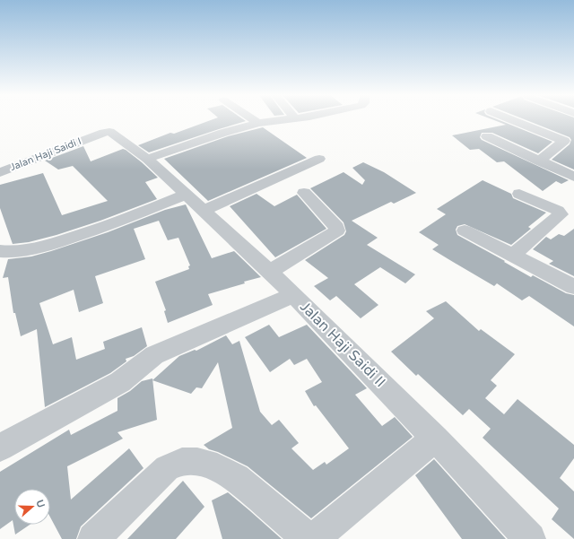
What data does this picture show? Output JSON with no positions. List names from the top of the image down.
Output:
{
  "streets": {
    "street": ["Jalan Haji Saidi I", "Jalan Haji Saidi II"]
  },
  "crossings": [
    ["Jalan Haji Saidi I", "Jalan Haji Saidi II"]
  ],
  "north": "right"
}
